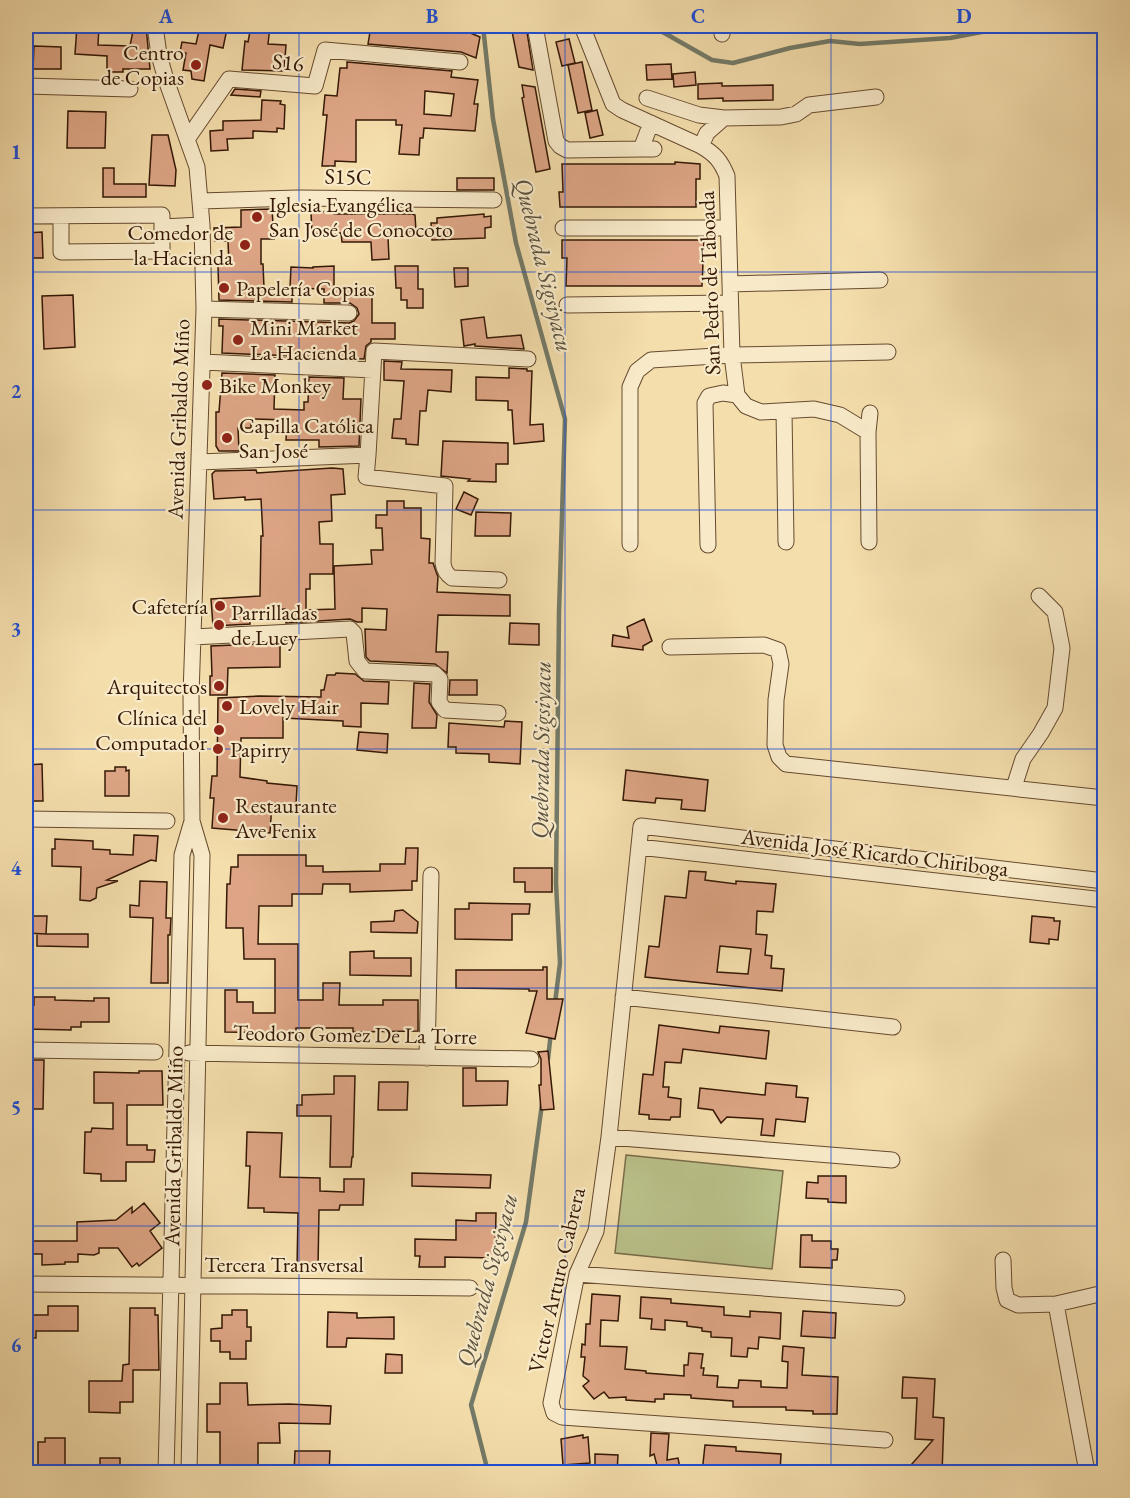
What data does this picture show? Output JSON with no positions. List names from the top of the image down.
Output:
{
  "streets": {
    "street": [
      "S16",
      "S15C",
      "San Pedro de Taboada",
      "Avenida Gribaldo Miño",
      "Avenida José Ricardo Chiriboga",
      "Teodoro Gomez De La Torre",
      "Tercera Transversal",
      "Victor Arturo Cabrera"
    ]
  },
  "crossings": [
    ["S16", "Avenida Gribaldo Miño"],
    ["S15C", "Avenida Gribaldo Miño"],
    ["Avenida Gribaldo Miño", "Teodoro Gomez De La Torre"],
    ["Avenida Gribaldo Miño", "Tercera Transversal"],
    ["Avenida José Ricardo Chiriboga", "Victor Arturo Cabrera"]
  ],
  "water": ["Quebrada Sigsiyacu"],
  "places": [
    "Centro de Copias",
    "Iglesia Evangélica San José de Conocoto",
    "Comedor de la Hacienda",
    "Papelería Copias",
    "Mini Market La Hacienda",
    "Bike Monkey",
    "Capilla Católica San José",
    "Cafetería",
    "Parrilladas de Lucy",
    "Arquitectos",
    "Lovely Hair",
    "Clínica del Computador",
    "Papirry",
    "Restaurante Ave Fenix"
  ],
  "grid": {
    "columns": [
      "A",
      "B",
      "C",
      "D"
    ],
    "rows": [
      "1",
      "2",
      "3",
      "4",
      "5",
      "6"
    ]
  }
}
